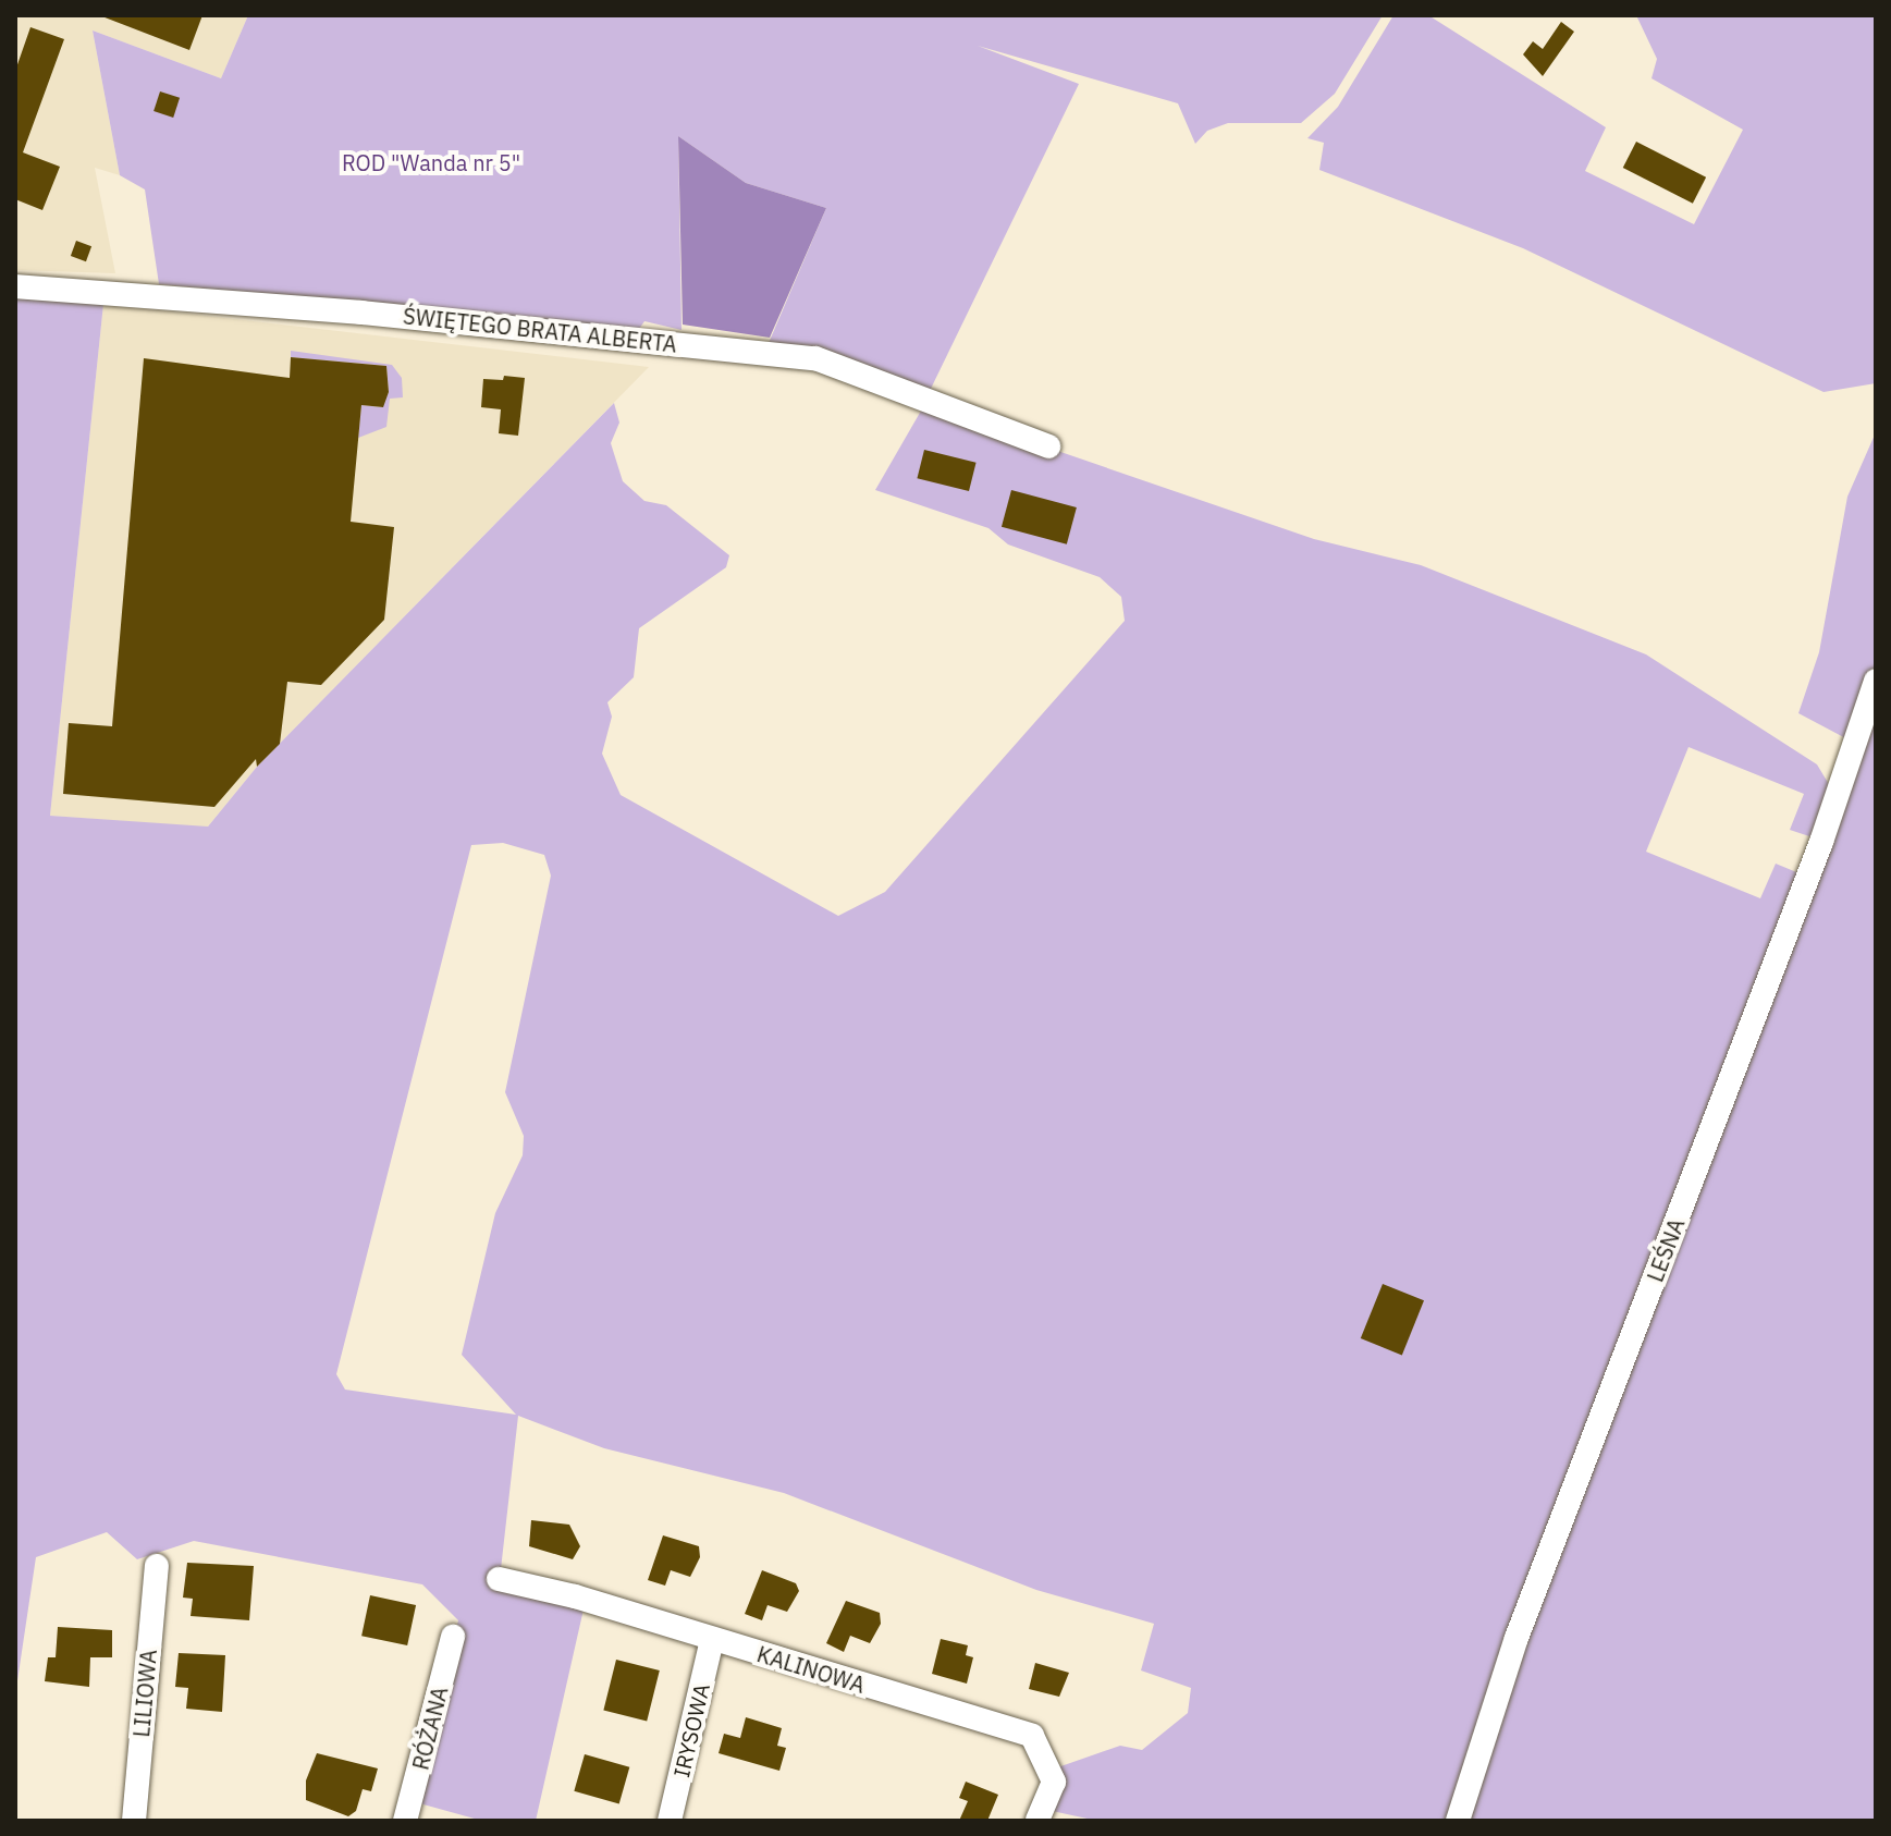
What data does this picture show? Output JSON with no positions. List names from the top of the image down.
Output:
{
  "streets": {
    "street": [
      "ŚWIĘTEGO BRATA ALBERTA",
      "LEŚNA",
      "KALINOWA",
      "LILIOWA",
      "RÓŻANA",
      "IRYSOWA"
    ]
  },
  "crossings": [
    ["KALINOWA", "IRYSOWA"]
  ],
  "parks": ["ROD \"Wanda nr 5\""]
}
